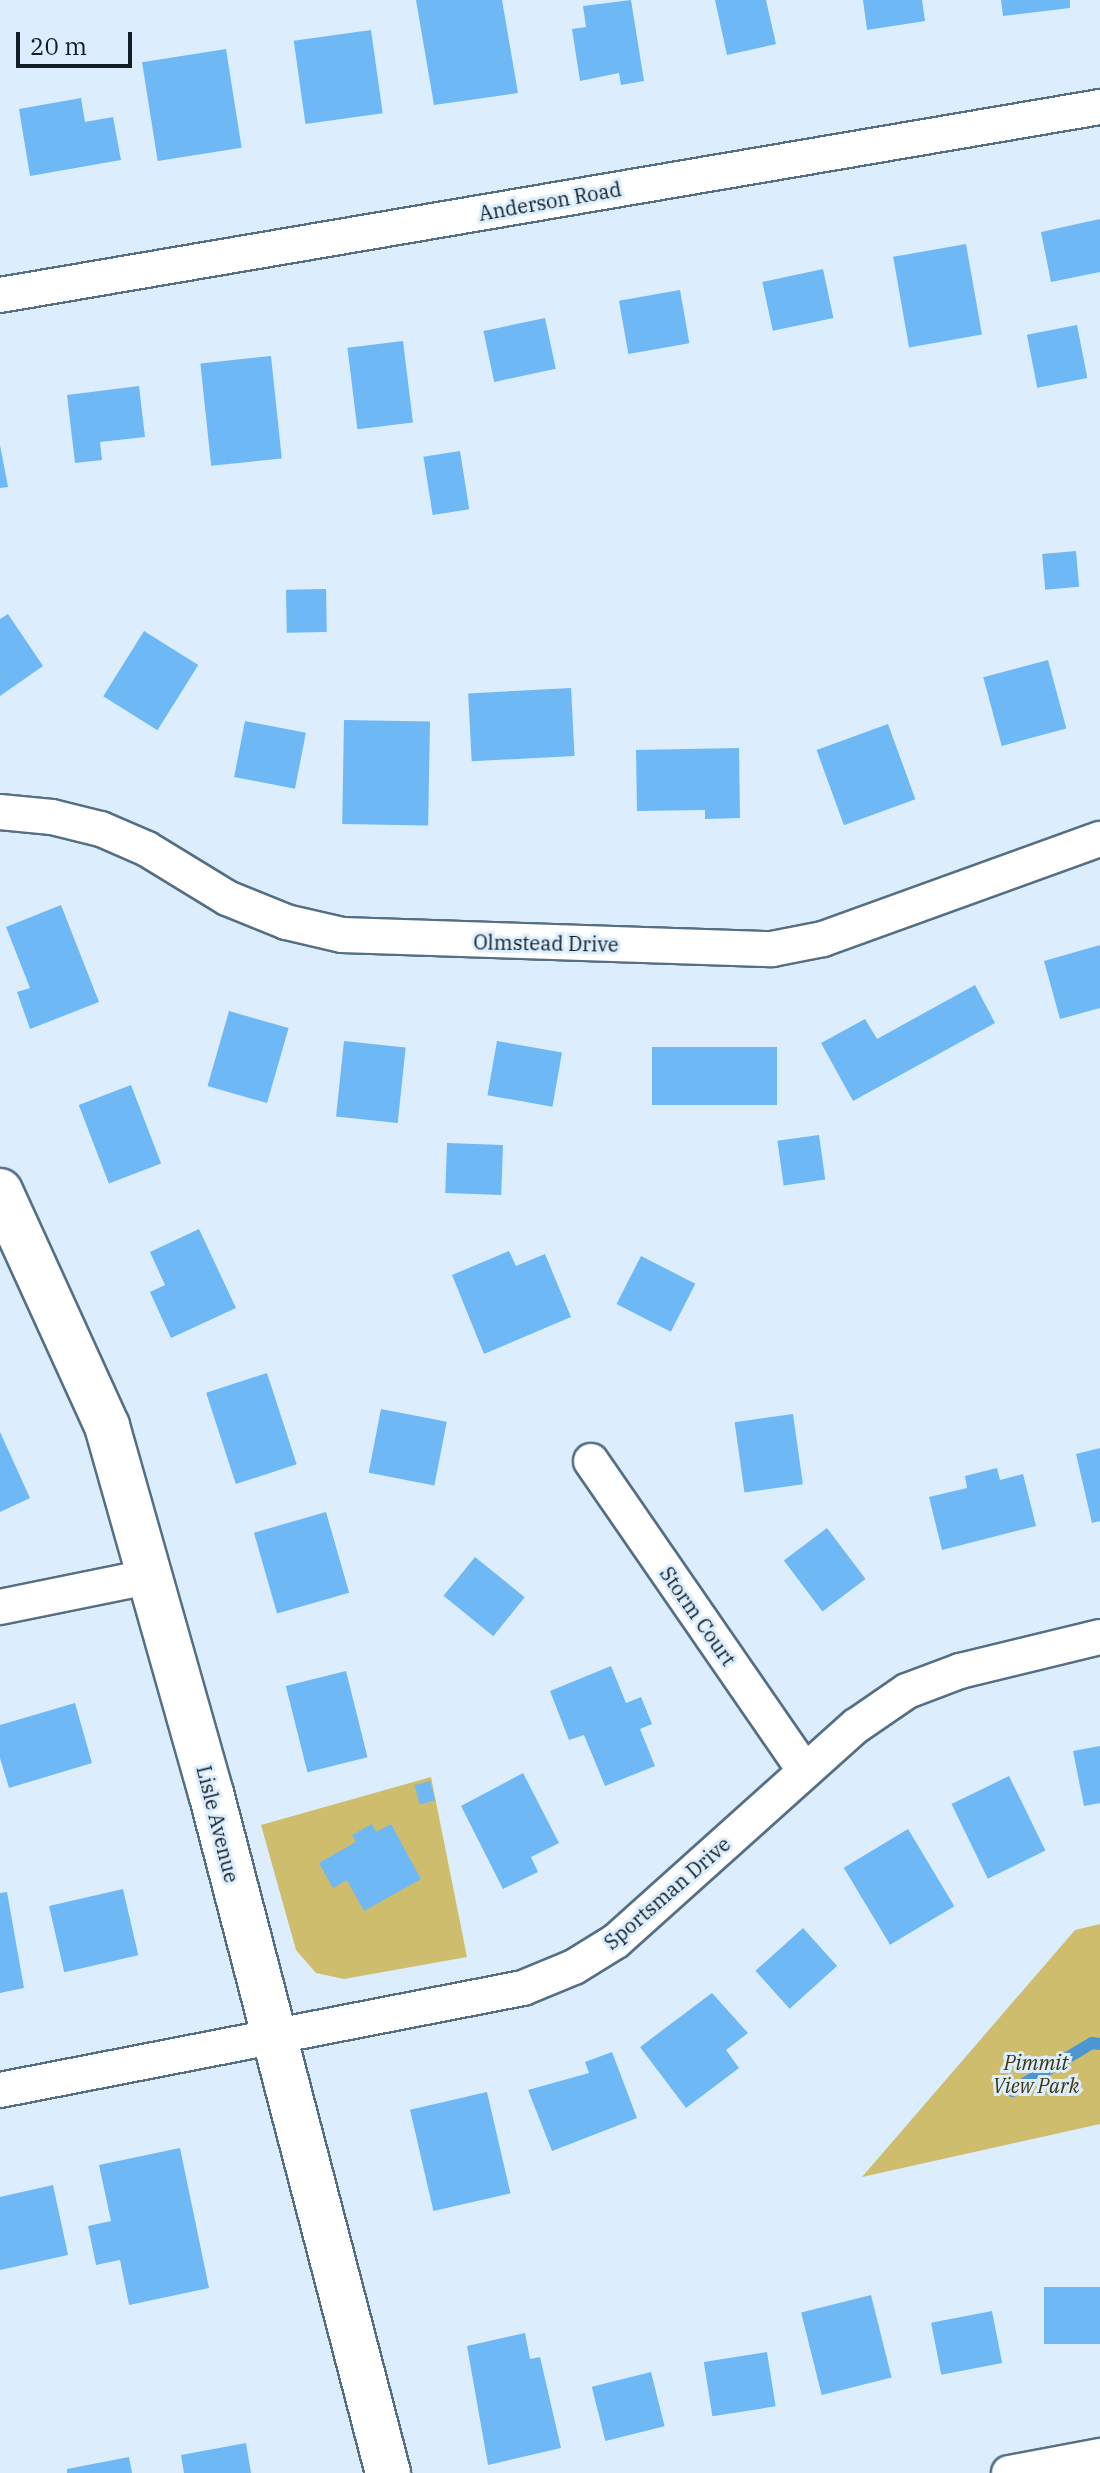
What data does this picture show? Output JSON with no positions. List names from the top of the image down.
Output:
{
  "streets": {
    "street": [
      "Anderson Road",
      "Olmstead Drive",
      "Storm Court",
      "Lisle Avenue",
      "Sportsman Drive"
    ]
  },
  "crossings": [
    ["Storm Court", "Sportsman Drive"],
    ["Lisle Avenue", "Sportsman Drive"]
  ],
  "parks": ["Pimmit View Park"],
  "scale_bar": "20 m"
}
